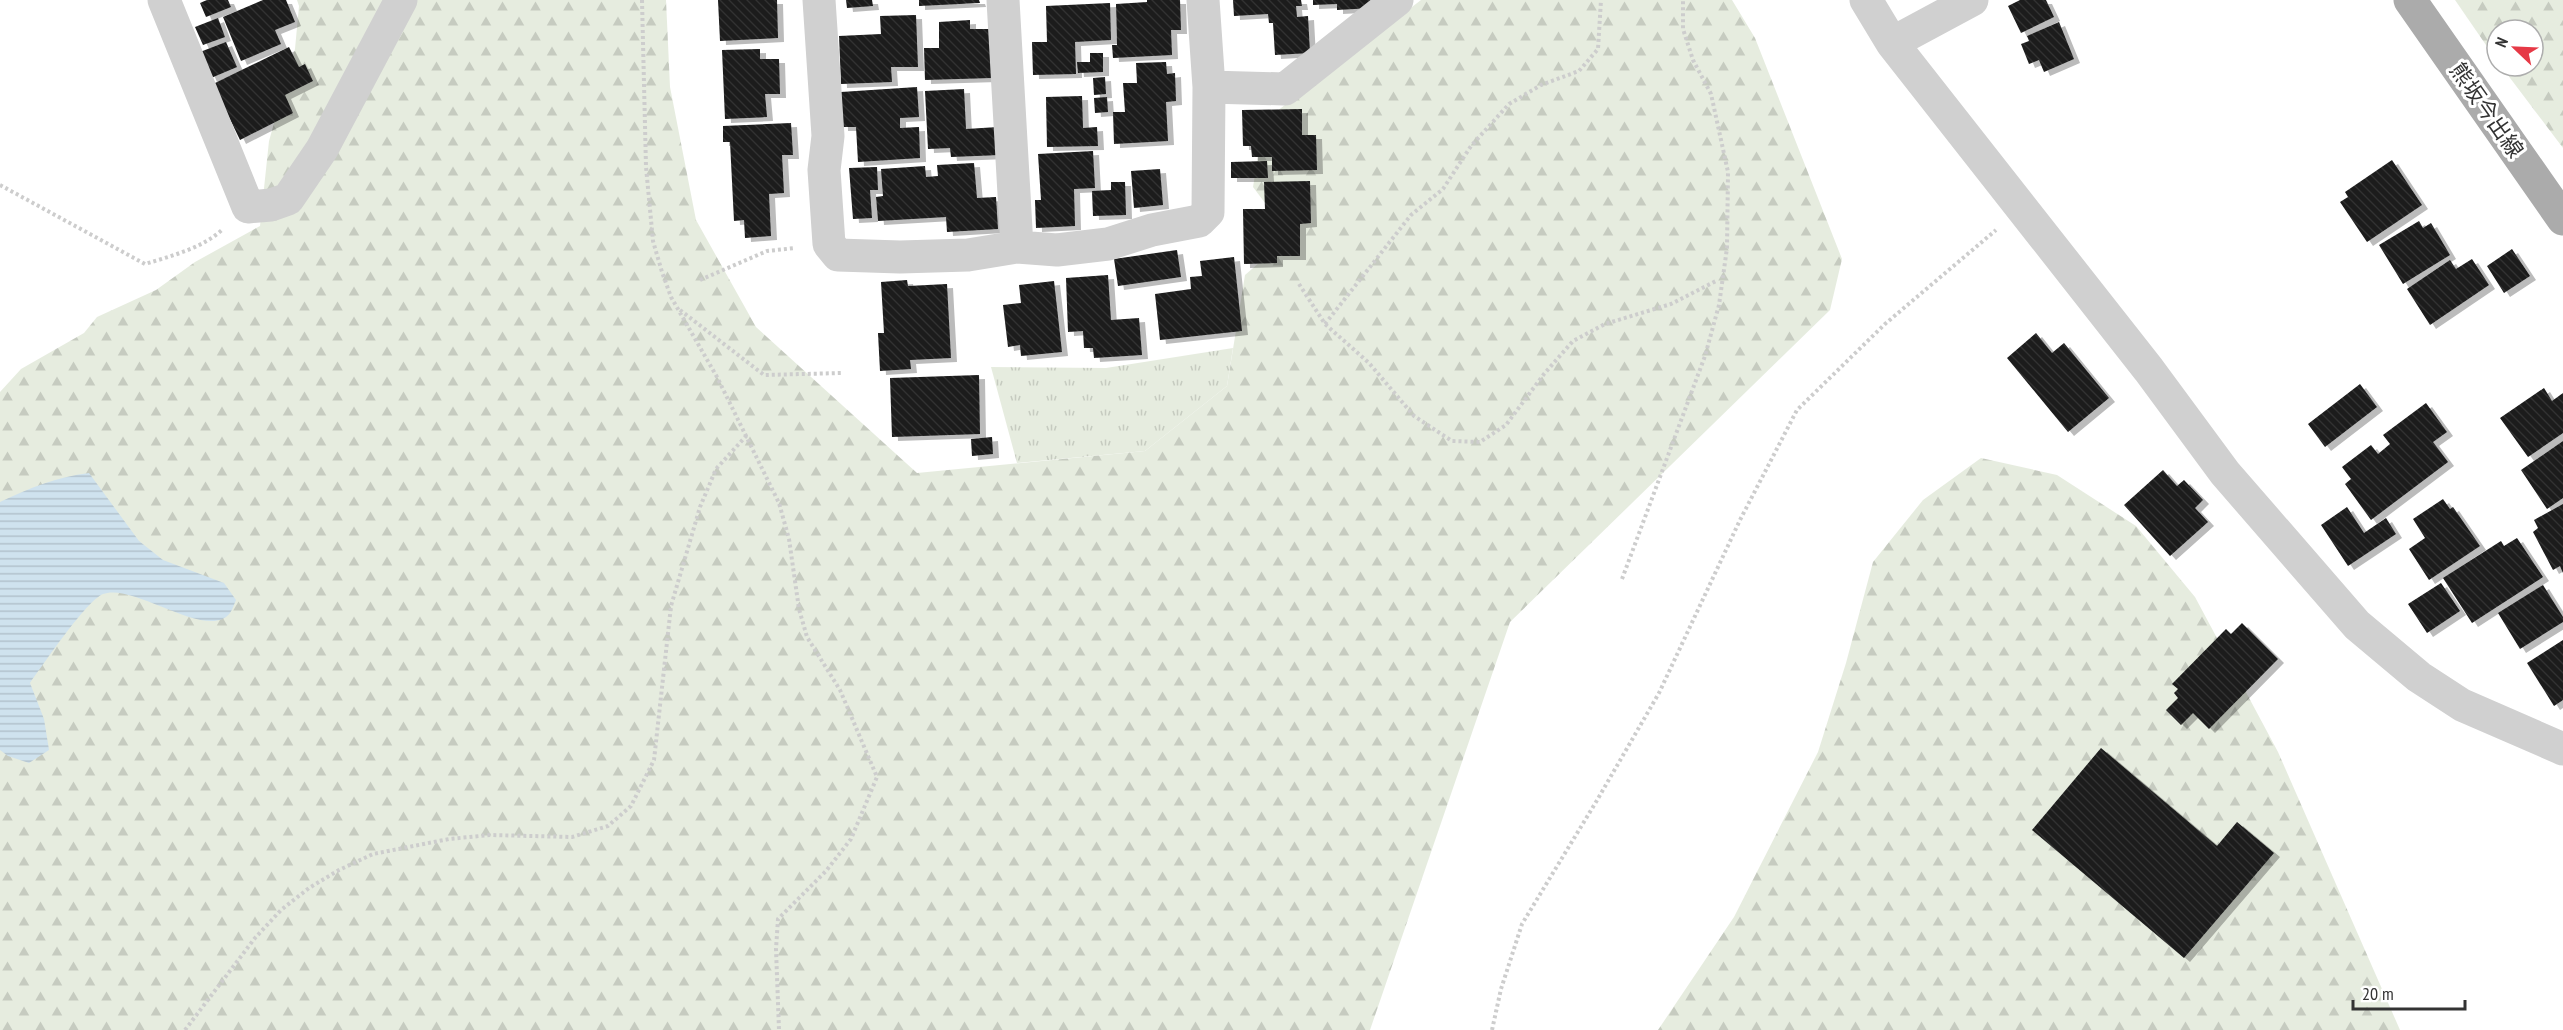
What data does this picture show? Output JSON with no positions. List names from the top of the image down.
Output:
{
  "streets": {
    "main road": ["熊坂今出線"]
  },
  "scale_bar": "20 m",
  "north": "top left"
}
